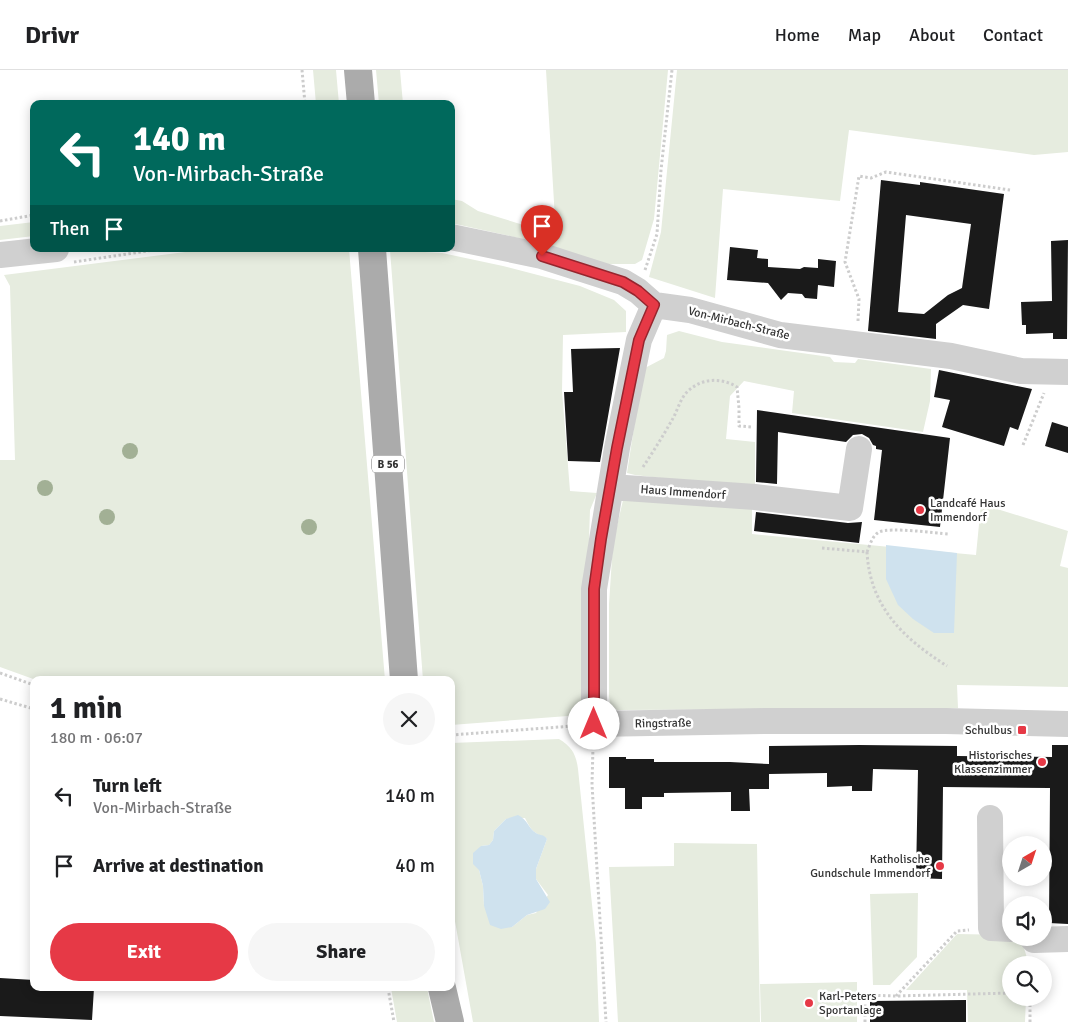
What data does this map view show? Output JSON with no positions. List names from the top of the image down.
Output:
{
  "streets": {
    "main road": ["B 56"],
    "street": ["Von-Mirbach-Straße", "Haus Immendorf", "Ringstraße"]
  },
  "places": {
    "other": [
      "Landcafé Haus Immendorf",
      "Historisches Klassenzimmer",
      "Katholische Gundschule Immendorf",
      "Karl-Peters Sportanlage"
    ],
    "transit": ["Schulbus"]
  },
  "north": "top right",
  "page": {
    "header": "Drivr",
    "nav": [
      "Home",
      "Map",
      "About",
      "Contact"
    ],
    "turn": ["140 m", "Von-Mirbach-Straße"],
    "then": "Then",
    "heading": ["1 min", "180 m · 06:07"],
    "list": [
      {
        "name": "Turn left",
        "note": "Von-Mirbach-Straße",
        "value": "140 m"
      },
      {
        "name": "Arrive at destination",
        "value": "40 m"
      }
    ],
    "buttons": ["Exit", "Share"]
  }
}
